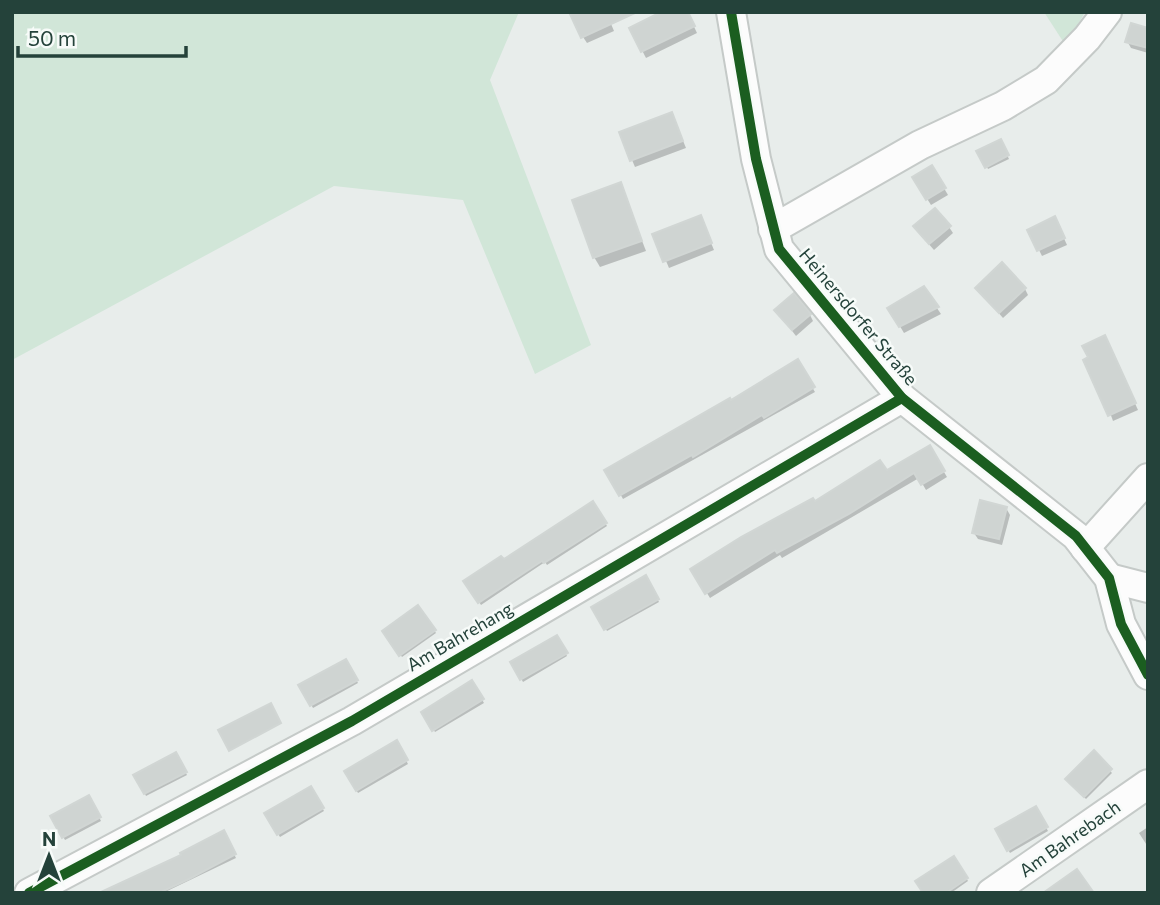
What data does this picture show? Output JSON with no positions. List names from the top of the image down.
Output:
{
  "streets": {
    "street": ["Heinersdorfer Straße", "Am Bahrehang", "Am Bahrebach"]
  },
  "crossings": [
    ["Heinersdorfer Straße", "Am Bahrehang"]
  ],
  "scale_bar": "50 m",
  "north": "top"
}
